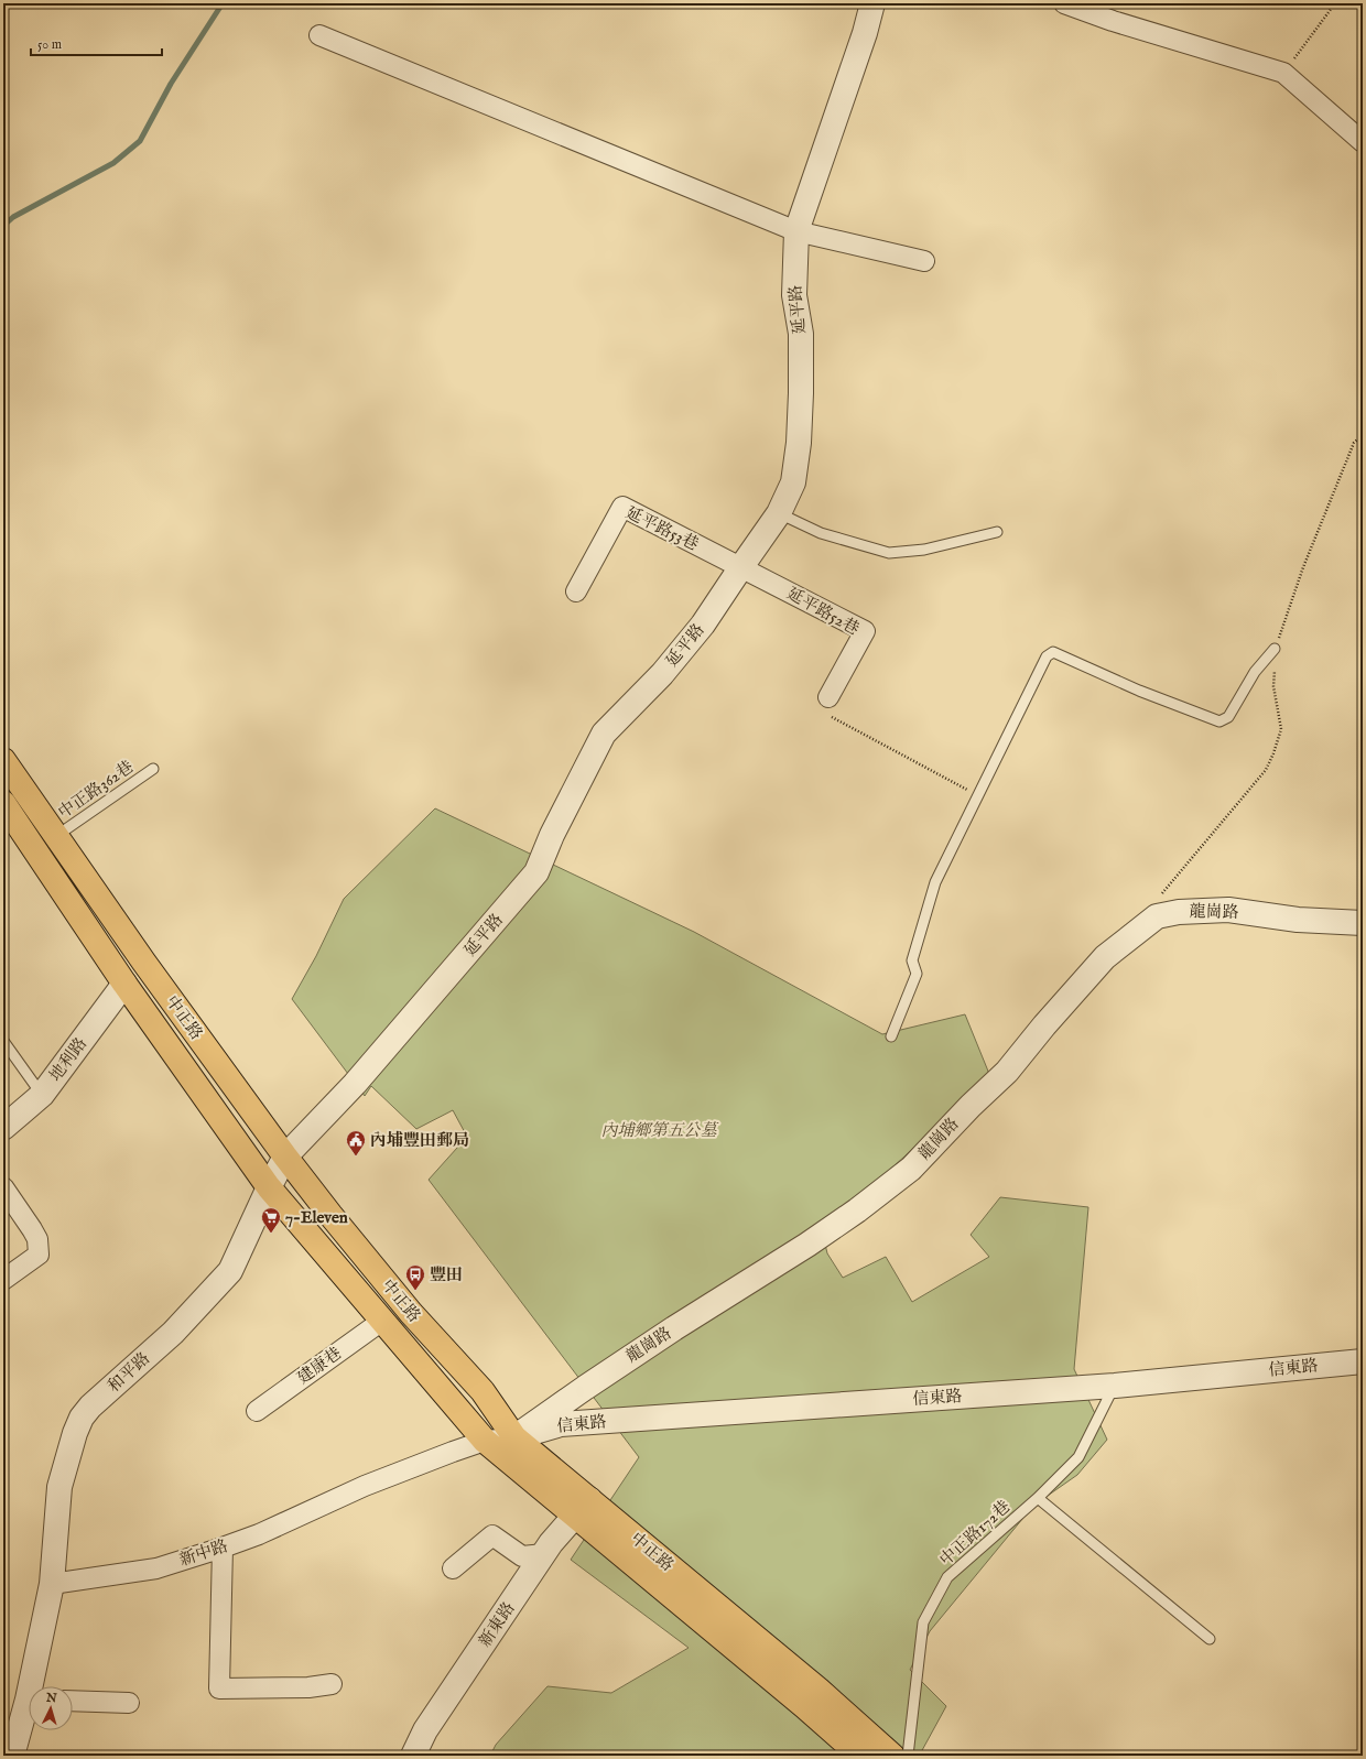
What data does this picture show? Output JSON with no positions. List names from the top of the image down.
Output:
{
  "streets": {
    "main road": ["中正路"],
    "street": [
      "延平路",
      "延平路53巷",
      "延平路52巷",
      "龍崗路",
      "地利路",
      "建康巷",
      "信東路",
      "和平路",
      "新中路",
      "新東路"
    ],
    "lane": ["中正路362巷", "中正路172巷"]
  },
  "crossings": [
    ["延平路", "延平路53巷"],
    ["延平路", "延平路52巷"],
    ["延平路", "中正路"],
    ["延平路", "和平路"],
    ["延平路53巷", "延平路52巷"],
    ["中正路362巷", "中正路"],
    ["龍崗路", "中正路"],
    ["龍崗路", "信東路"],
    ["龍崗路", "新中路"],
    ["中正路", "地利路"],
    ["中正路", "建康巷"],
    ["中正路", "信東路"],
    ["中正路", "和平路"],
    ["中正路", "新中路"],
    ["中正路", "新東路"],
    ["信東路", "中正路172巷"],
    ["信東路", "新中路"],
    ["和平路", "新中路"]
  ],
  "parks": ["內埔鄉第五公墓"],
  "places": {
    "public building": ["內埔豐田郵局"],
    "supermarket": ["7-Eleven"],
    "bus stop": ["豐田"]
  },
  "scale_bar": "50 m",
  "north": "top"
}
